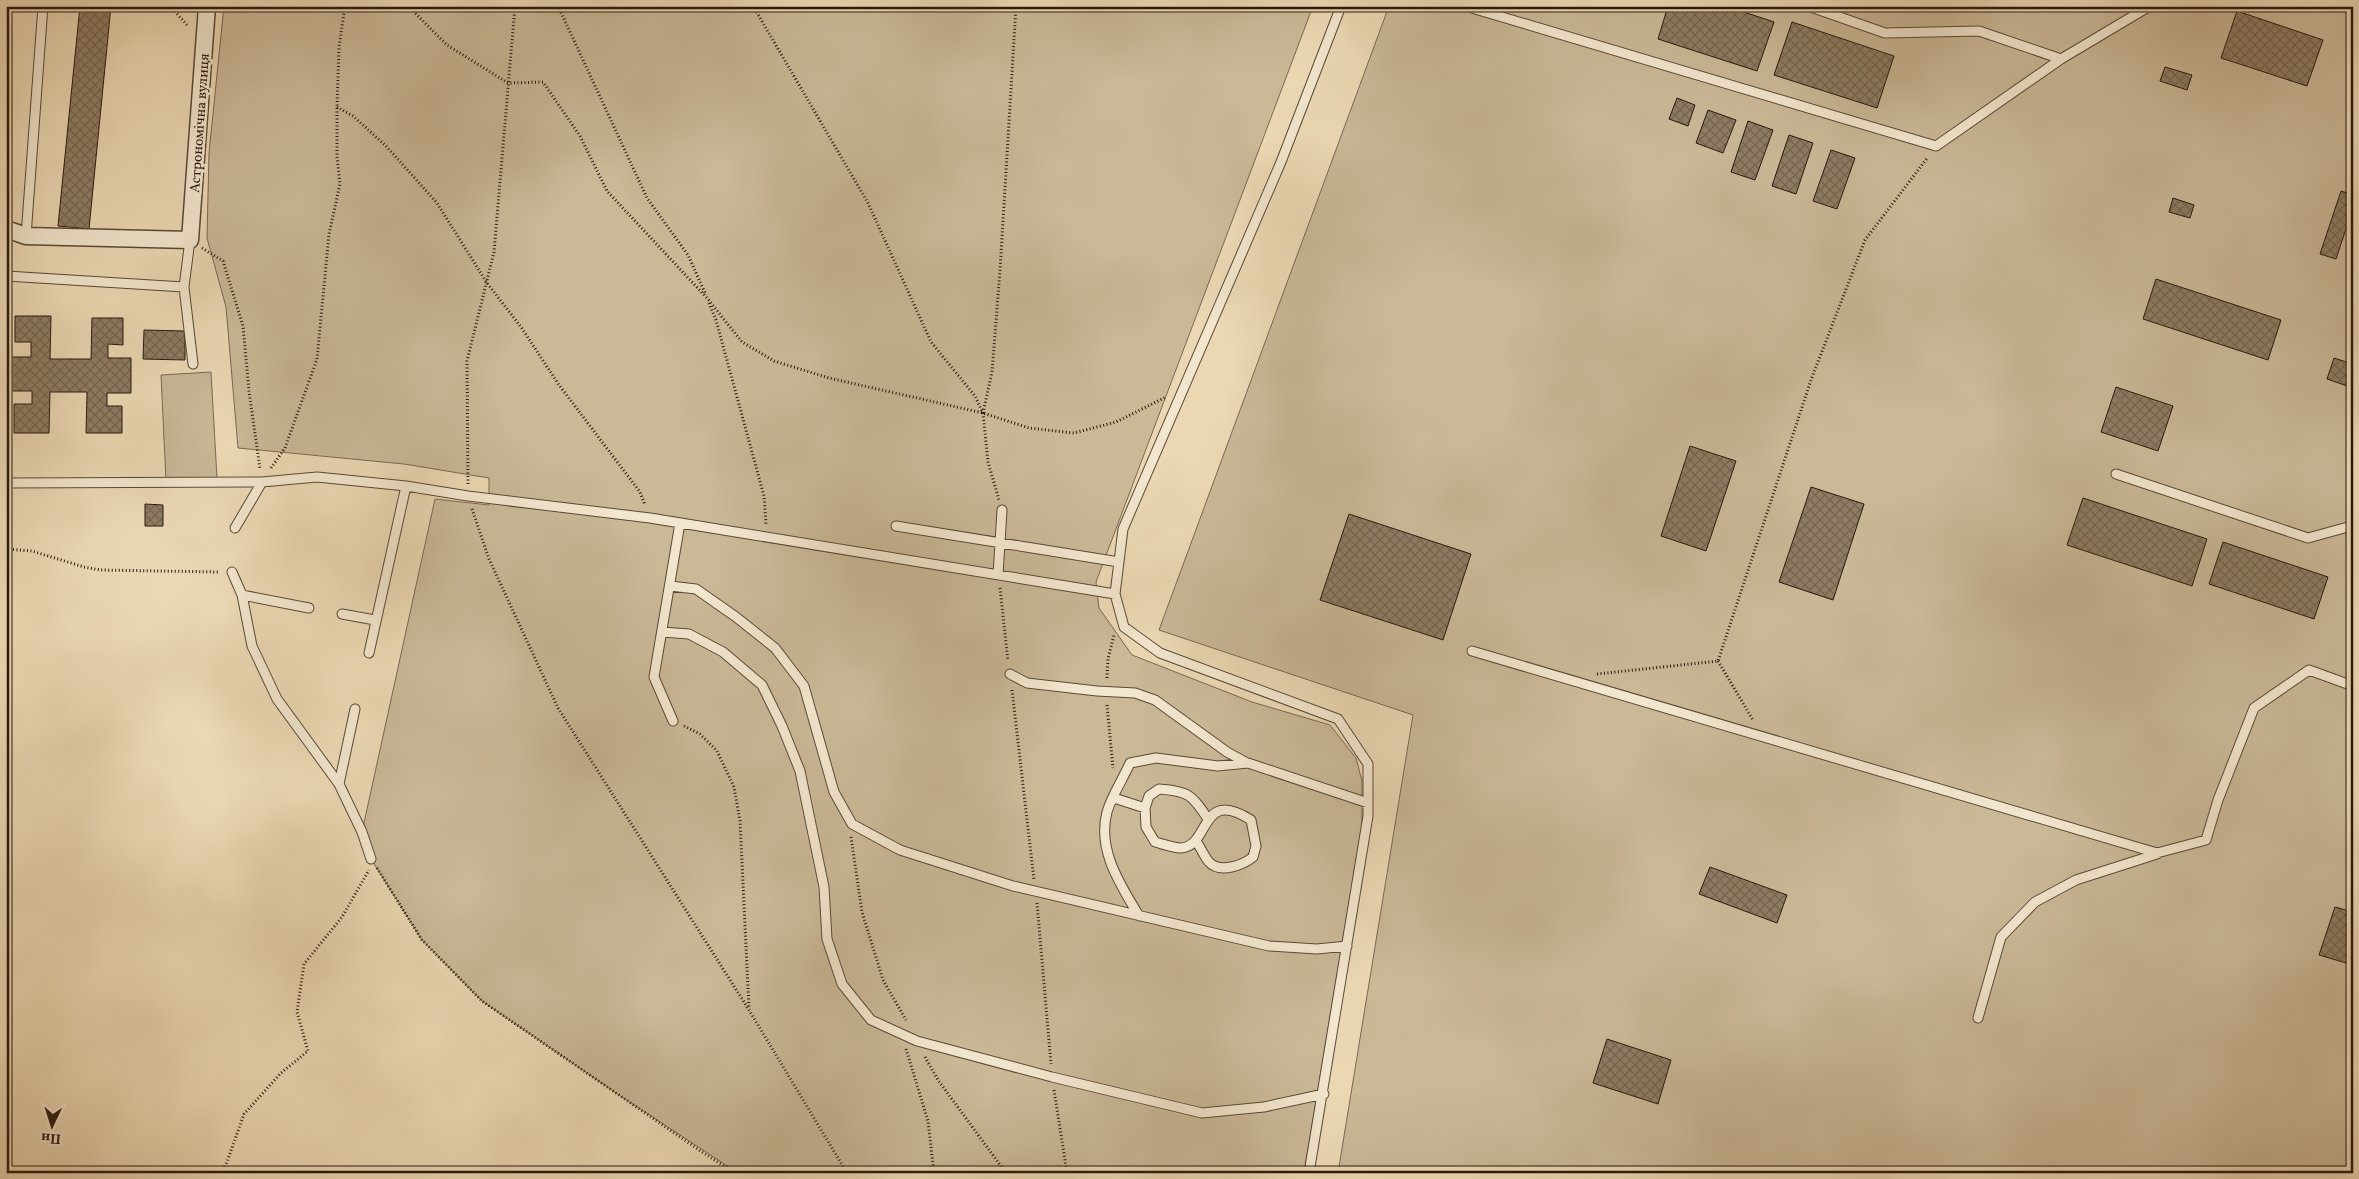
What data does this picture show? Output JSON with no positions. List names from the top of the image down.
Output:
{
  "streets": {
    "street": ["Астрономічна вулиця"]
  },
  "north": "bottom"
}
